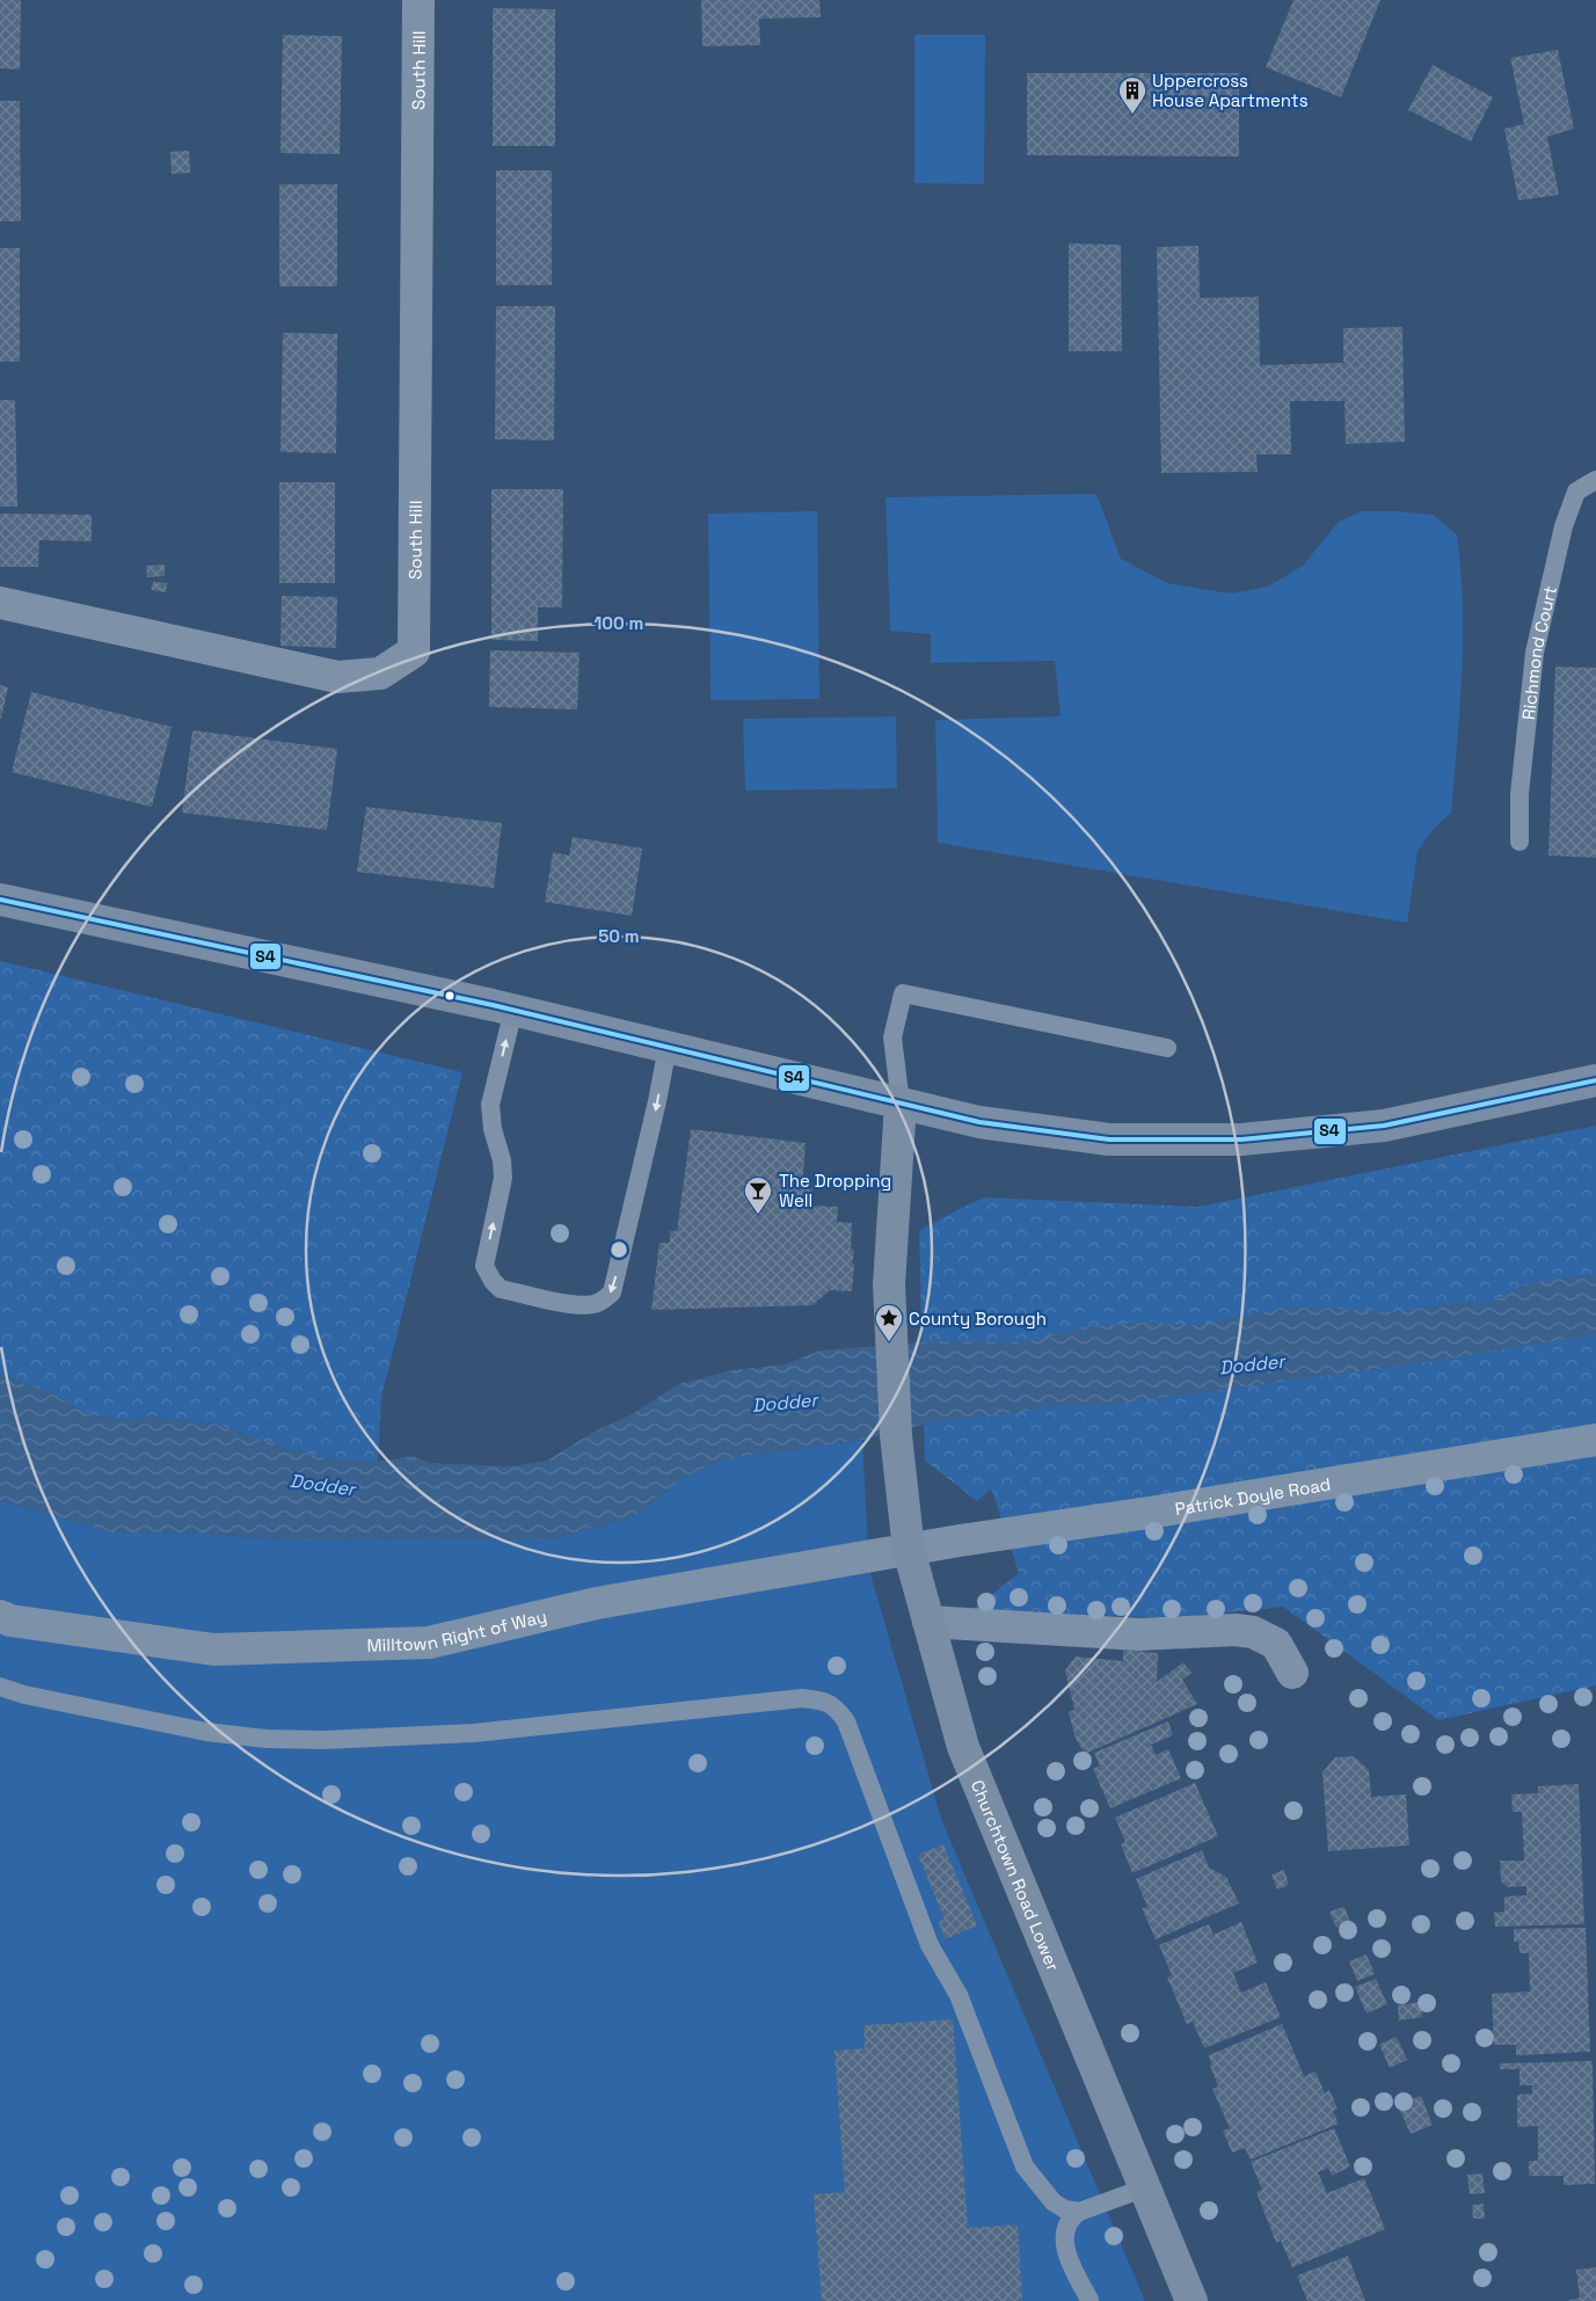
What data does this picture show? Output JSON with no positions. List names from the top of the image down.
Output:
{
  "streets": {
    "main road": ["Churchtown Road Lower"],
    "street": ["South Hill", "Patrick Doyle Road", "Milltown Right of Way"],
    "lane": ["Richmond Court"]
  },
  "crossings": [
    ["Patrick Doyle Road", "Milltown Right of Way"],
    ["Patrick Doyle Road", "Churchtown Road Lower"],
    ["Milltown Right of Way", "Churchtown Road Lower"]
  ],
  "water": ["Dodder"],
  "places": {
    "building": ["Uppercross House Apartments"],
    "bar": ["The Dropping Well"],
    "place": ["County Borough"]
  },
  "lines": ["transit line S4"],
  "rings": ["100 m", "50 m"]
}
